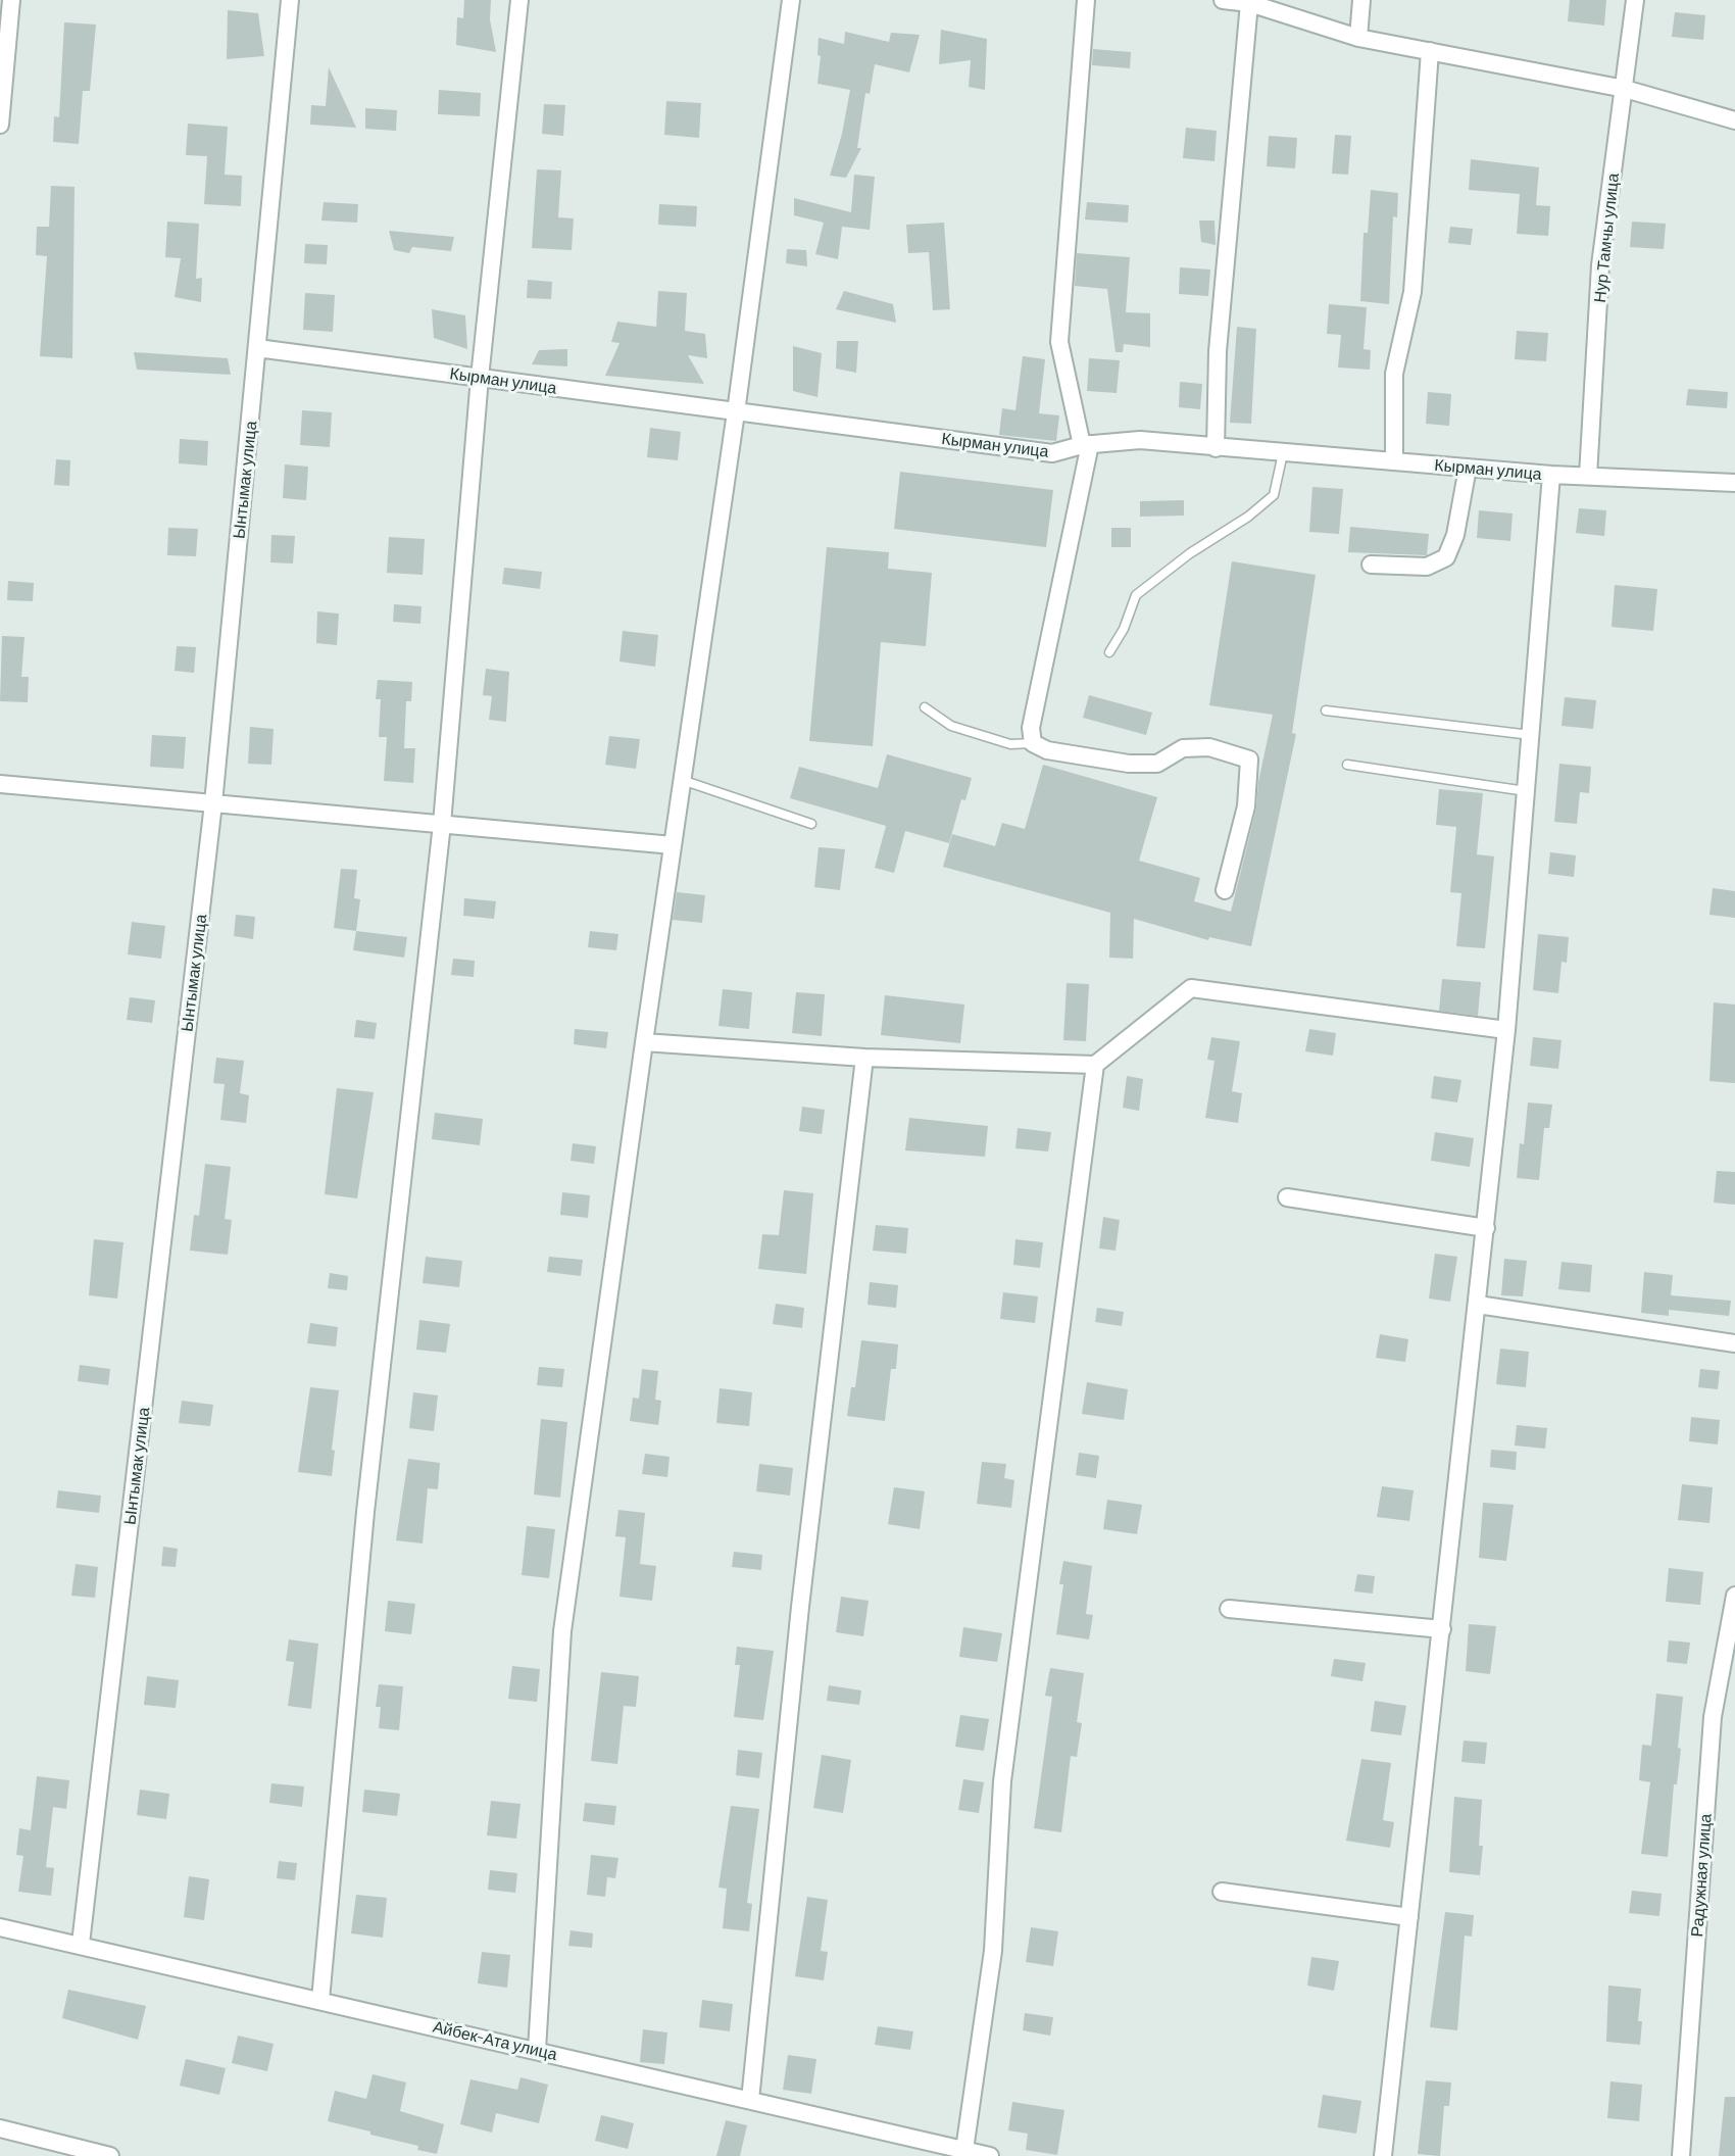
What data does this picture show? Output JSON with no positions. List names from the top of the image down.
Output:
{
  "streets": {
    "street": [
      "Нур Тамчы улица",
      "Кырман улица",
      "Ынтымак улица",
      "Радужная улица",
      "Айбек-Ата улица"
    ]
  },
  "crossings": [
    ["Нур Тамчы улица", "Кырман улица"],
    ["Кырман улица", "Ынтымак улица"],
    ["Ынтымак улица", "Айбек-Ата улица"]
  ]
}
